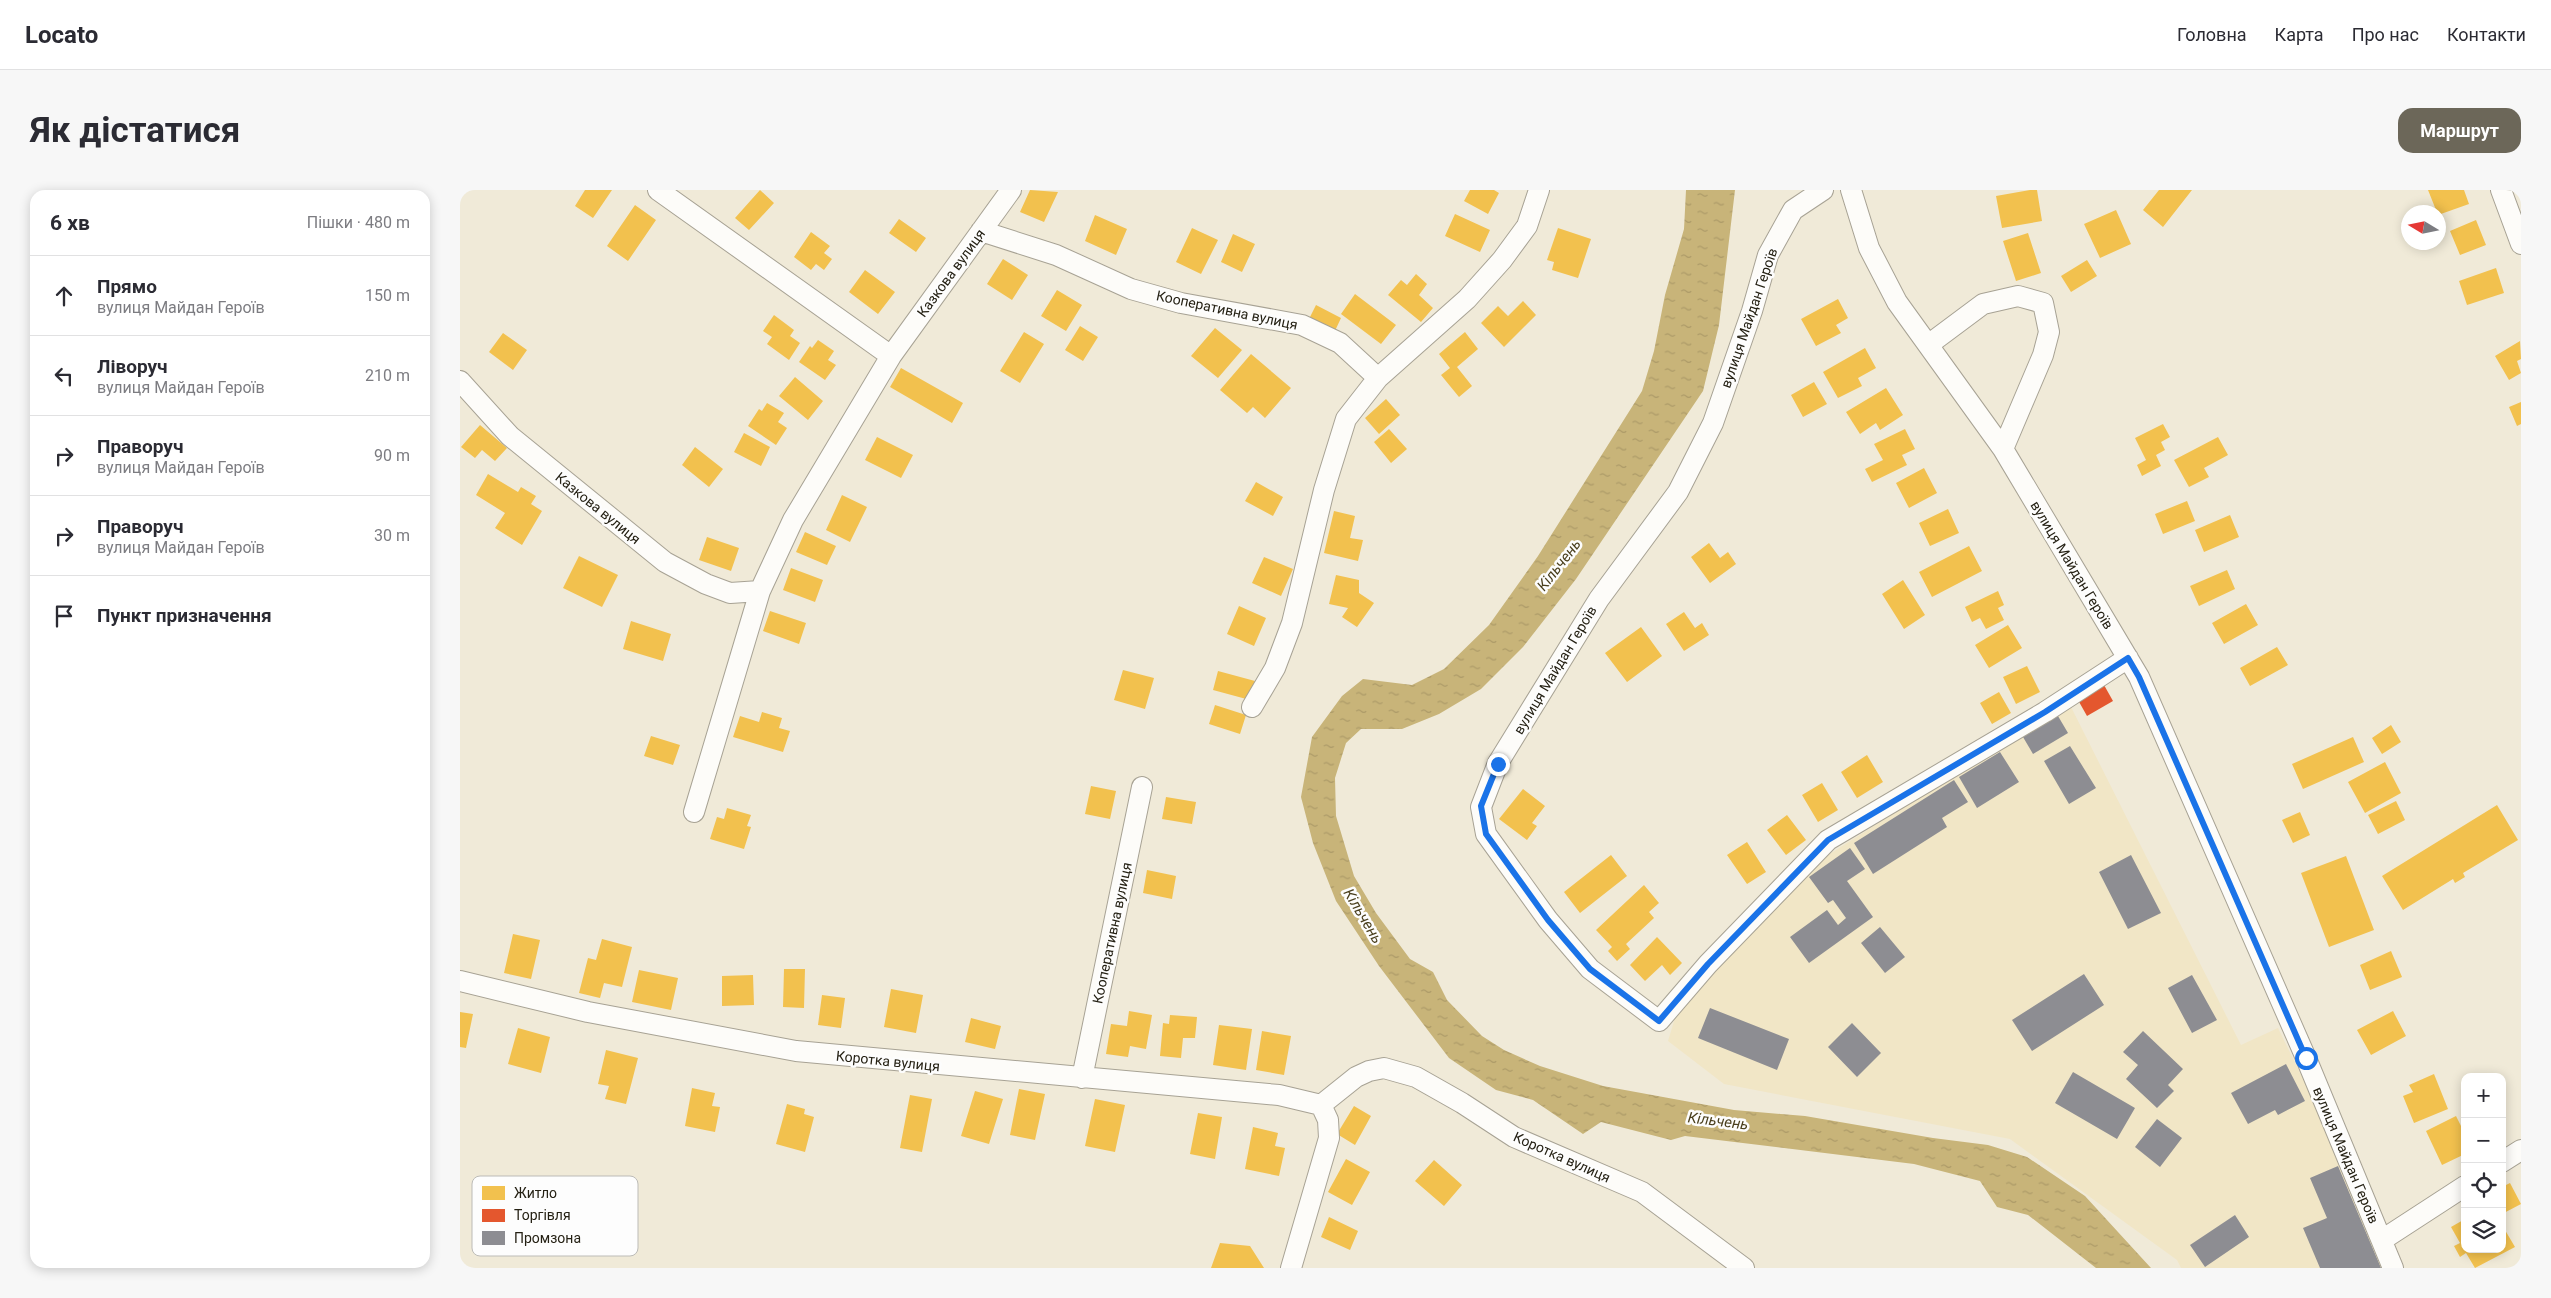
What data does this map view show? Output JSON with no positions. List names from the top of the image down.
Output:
{
  "streets": {
    "street": [
      "Казкова вулиця",
      "Кооперативна вулиця",
      "вулиця Майдан Героїв",
      "Коротка вулиця"
    ]
  },
  "crossings": [
    ["Казкова вулиця", "Кооперативна вулиця"],
    ["Кооперативна вулиця", "Коротка вулиця"]
  ],
  "water": ["Кільчень"],
  "legend": ["Житло", "Торгівля", "Промзона"],
  "north": "left",
  "page": {
    "header": "Locato",
    "nav": [
      "Головна",
      "Карта",
      "Про нас",
      "Контакти"
    ],
    "buttons": "Маршрут",
    "title": "Як дістатися",
    "heading": ["6 хв", "Пішки · 480 m"],
    "list": [
      ["Прямо", "вулиця Майдан Героїв", "150 m"],
      ["Ліворуч", "вулиця Майдан Героїв", "210 m"],
      ["Праворуч", "вулиця Майдан Героїв", "90 m"],
      ["Праворуч", "вулиця Майдан Героїв", "30 m"],
      "Пункт призначення"
    ],
    "map_buttons": ["+", "−"]
  }
}
